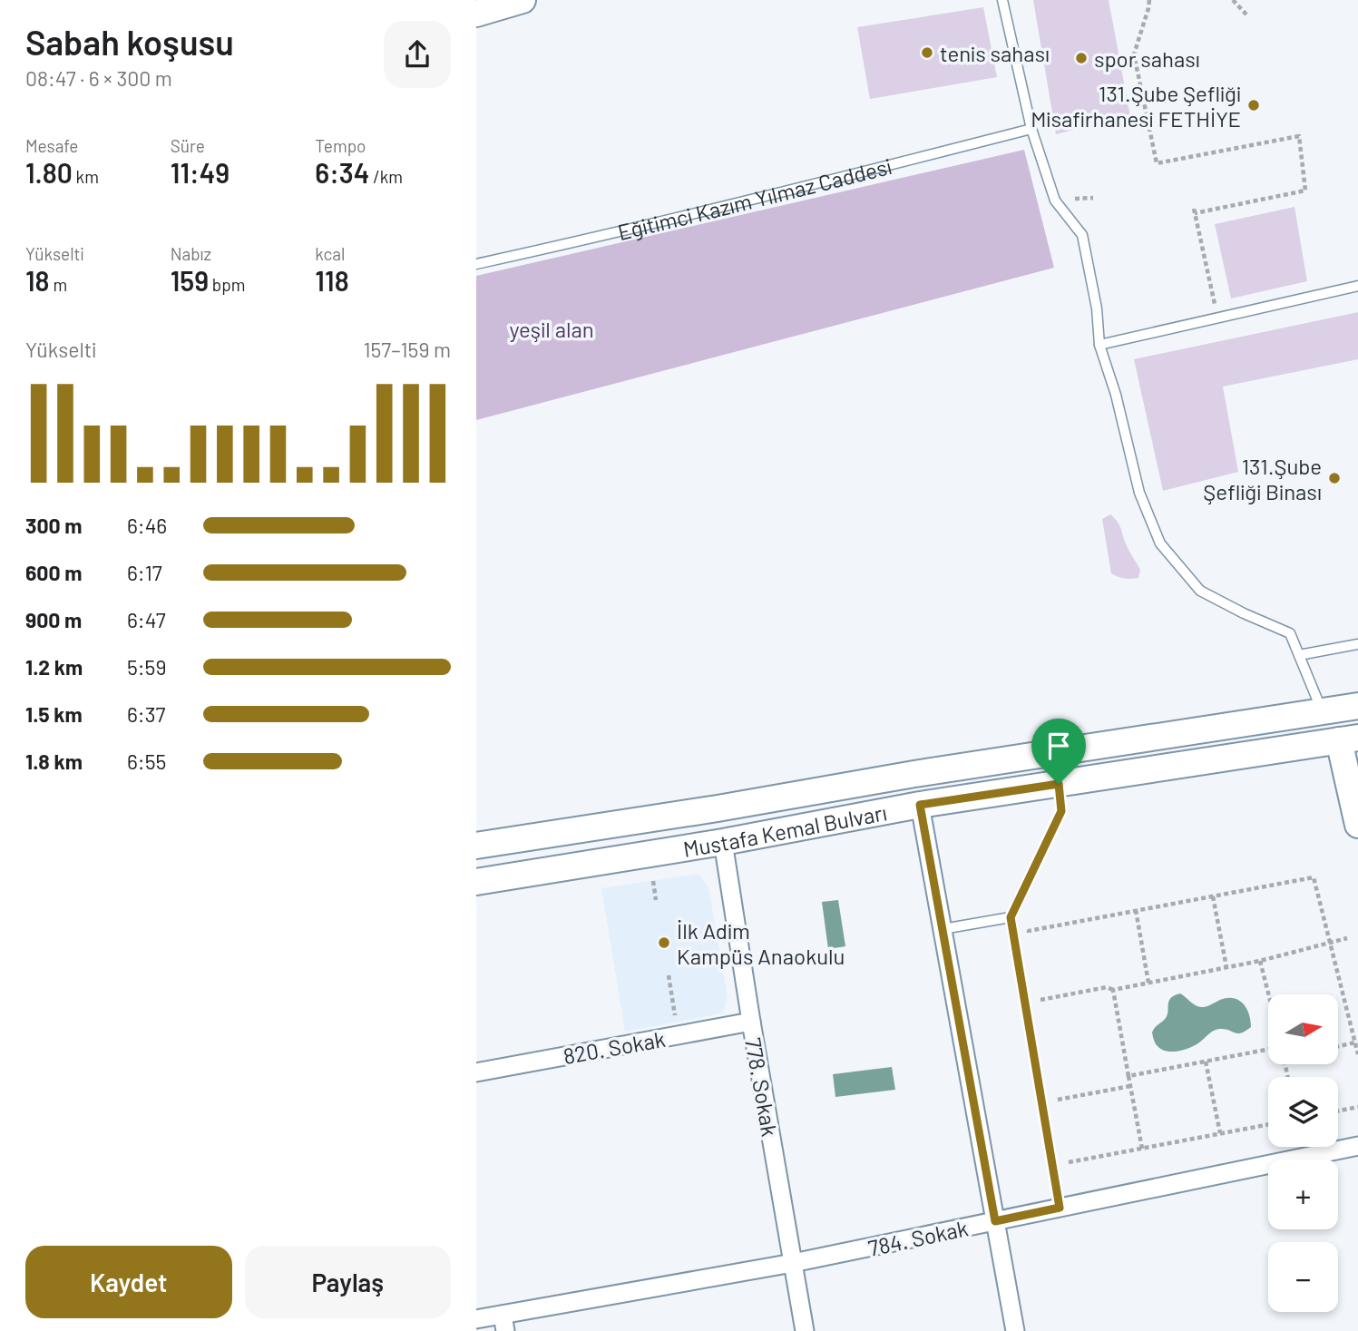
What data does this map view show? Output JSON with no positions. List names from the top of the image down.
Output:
{
  "streets": {
    "main road": ["Mustafa Kemal Bulvarı"],
    "street": ["820. Sokak", "778. Sokak", "784. Sokak"],
    "lane": ["Eğitimci Kazım Yılmaz Caddesi"]
  },
  "crossings": [
    ["Mustafa Kemal Bulvarı", "778. Sokak"],
    ["820. Sokak", "778. Sokak"],
    ["778. Sokak", "784. Sokak"]
  ],
  "parks": ["yeşil alan"],
  "places": [
    "tenis sahası",
    "spor sahası",
    "131.Şube Şefliği Misafirhanesi FETHİYE",
    "131.Şube Şefliği Binası",
    "İlk Adim Kampüs Anaokulu"
  ],
  "north": "right",
  "page": {
    "heading": ["Sabah koşusu", "08:47 · 6 × 300 m"],
    "stats": [
      ["Mesafe", "1.80 km"],
      ["Süre", "11:49"],
      ["Tempo", "6:34 /km"],
      ["Yükselti", "18 m"],
      ["Nabız", "159 bpm"],
      ["kcal", "118"]
    ],
    "chart": ["Yükselti", "157–159 m"],
    "list": [
      {
        "name": "300 m",
        "note": "6:46"
      },
      {
        "name": "600 m",
        "note": "6:17"
      },
      {
        "name": "900 m",
        "note": "6:47"
      },
      {
        "name": "1.2 km",
        "note": "5:59"
      },
      {
        "name": "1.5 km",
        "note": "6:37"
      },
      {
        "name": "1.8 km",
        "note": "6:55"
      }
    ],
    "map_buttons": ["+", "−"],
    "buttons": ["Kaydet", "Paylaş"]
  }
}
